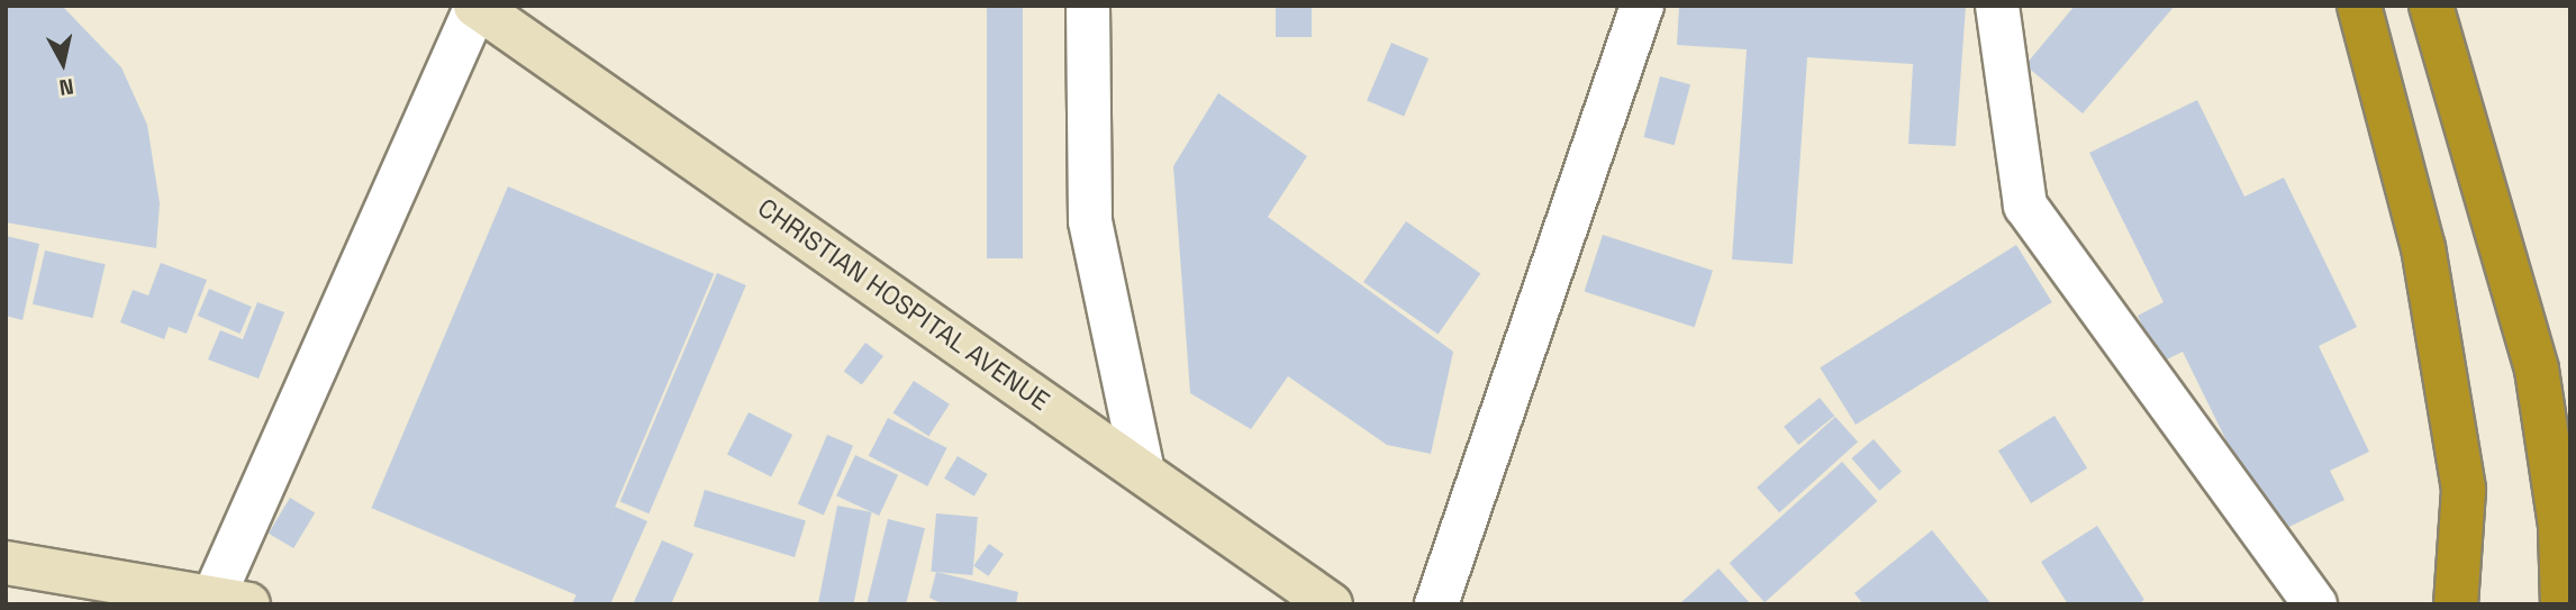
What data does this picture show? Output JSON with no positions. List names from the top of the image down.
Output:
{
  "streets": {
    "main road": ["CHRISTIAN HOSPITAL AVENUE"]
  },
  "north": "bottom"
}
